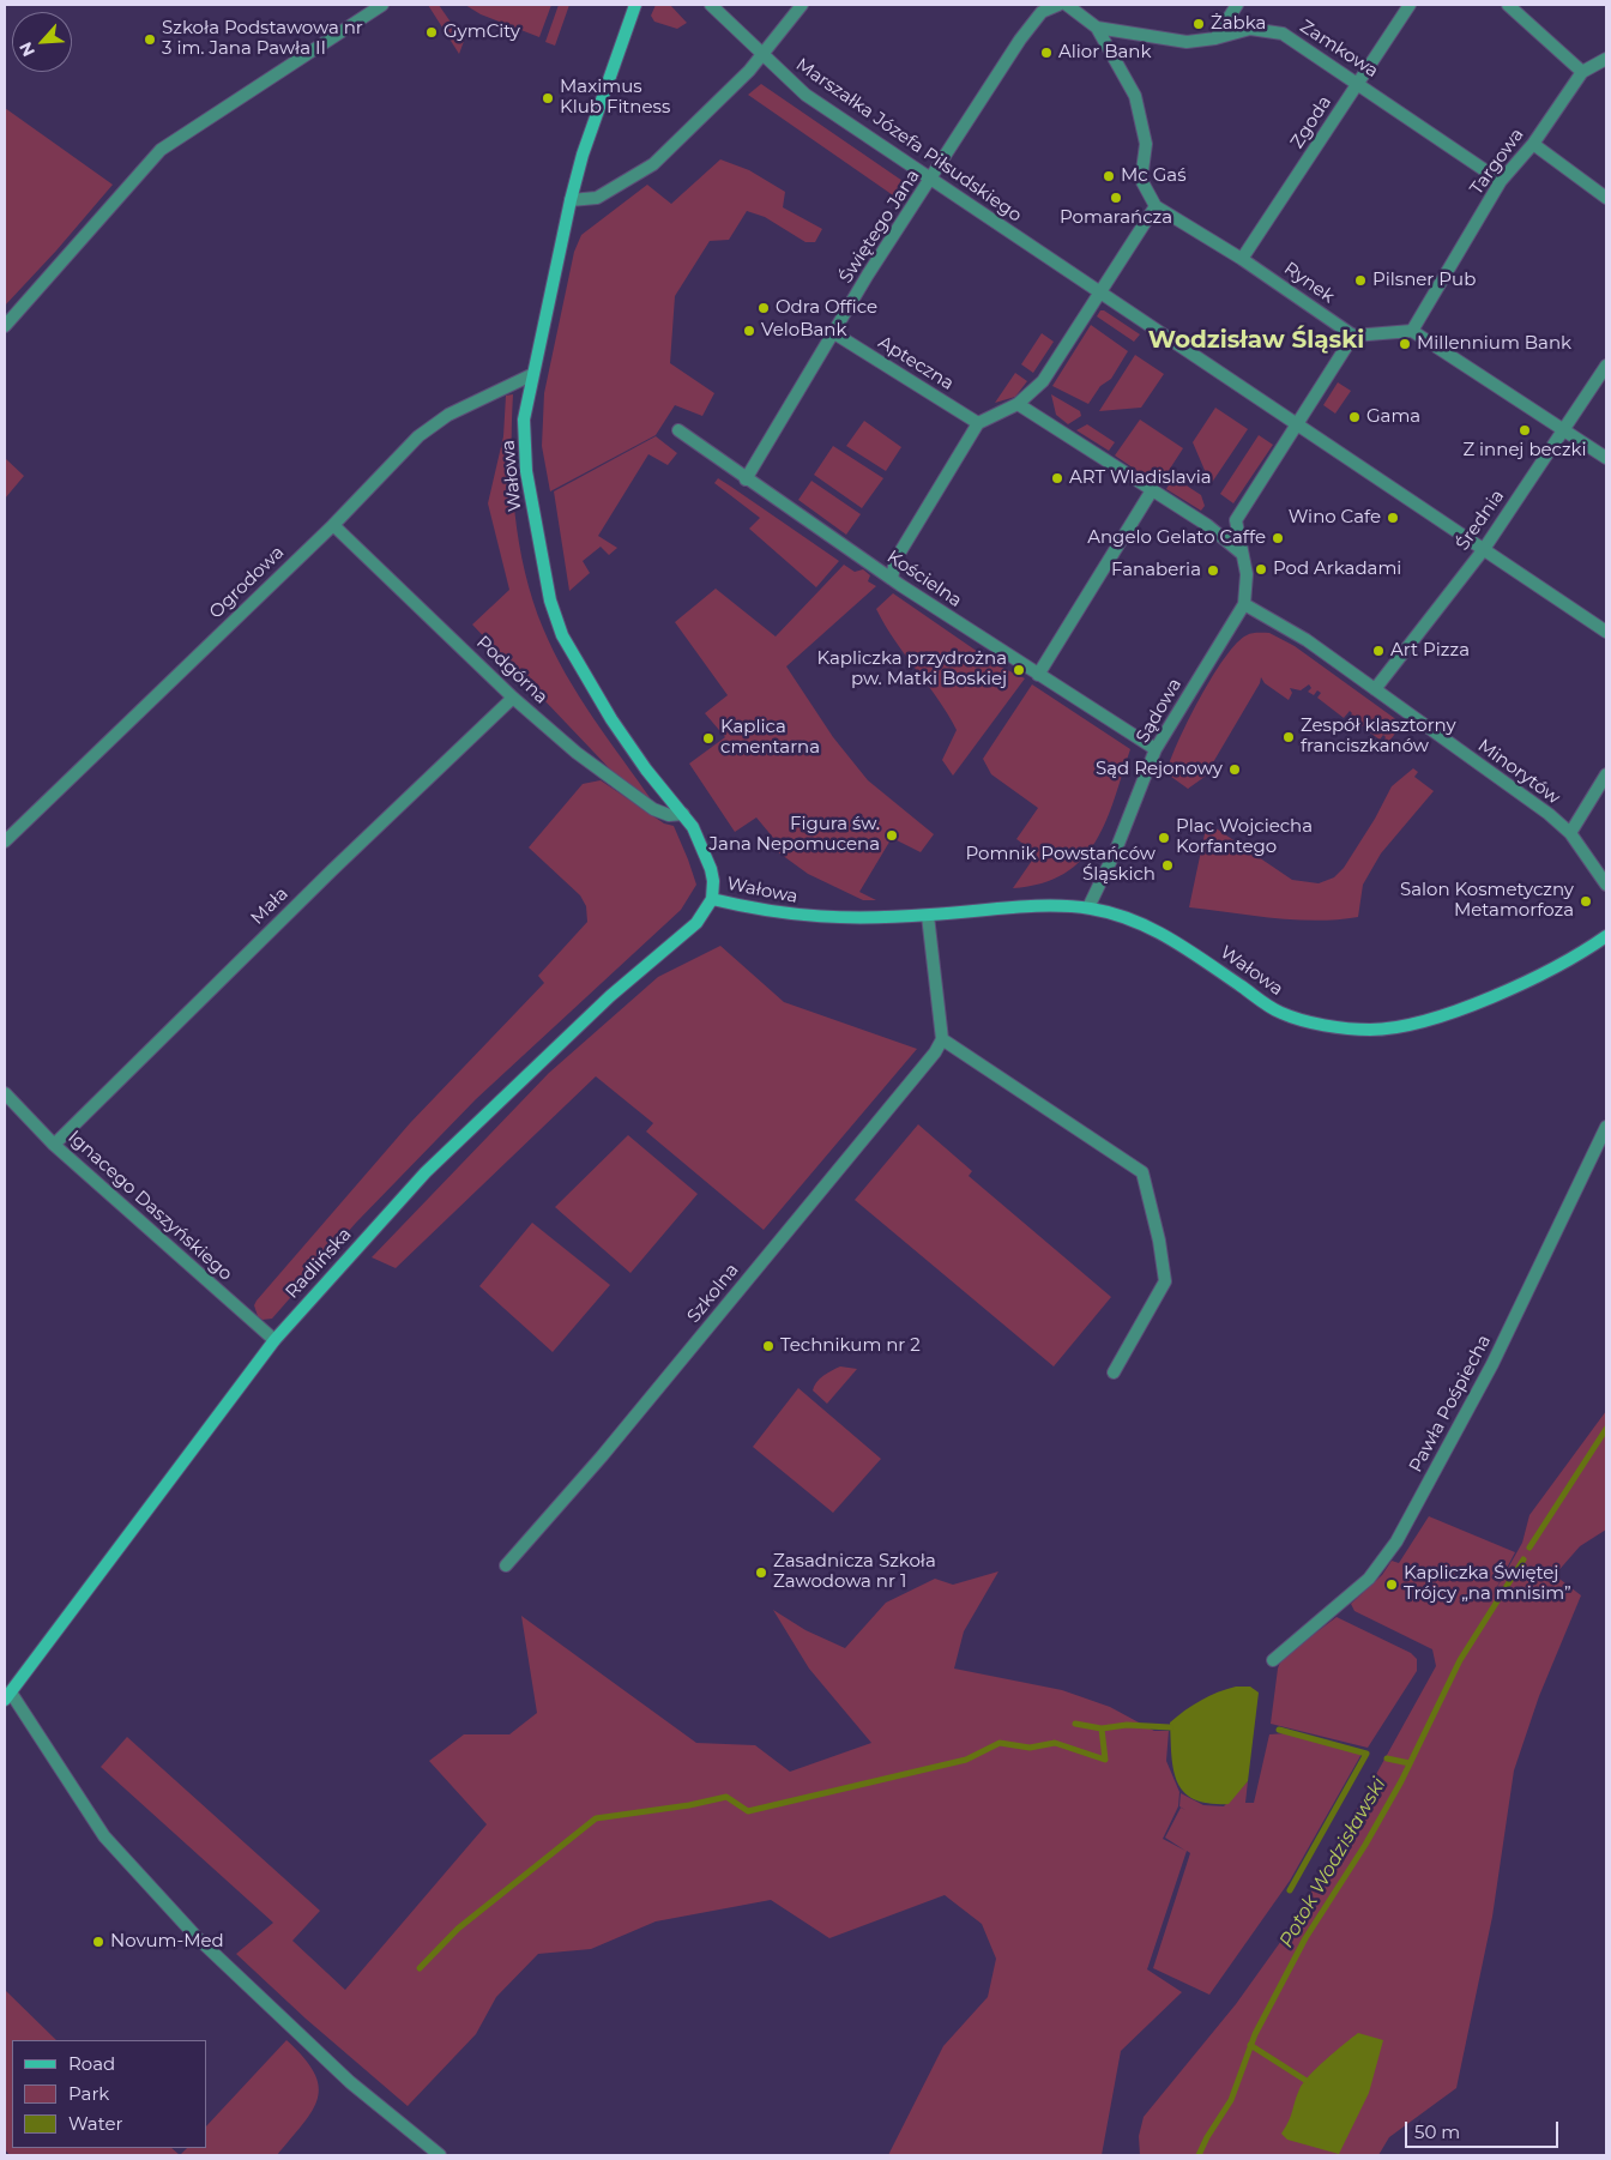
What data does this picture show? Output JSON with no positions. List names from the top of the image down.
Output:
{
  "streets": {
    "street": [
      "Zamkowa",
      "Zgoda",
      "Marszałka Józefa Piłsudskiego",
      "Targowa",
      "Świętego Jana",
      "Rynek",
      "Apteczna",
      "Wałowa",
      "Średnia",
      "Kościelna",
      "Ogrodowa",
      "Podgórna",
      "Sądowa",
      "Minorytów",
      "Mała",
      "Ignacego Daszyńskiego",
      "Radlińska",
      "Szkolna",
      "Pawła Pośpiecha"
    ]
  },
  "crossings": [
    ["Zamkowa", "Zgoda"],
    ["Zamkowa", "Targowa"],
    ["Zamkowa", "Rynek"],
    ["Zgoda", "Rynek"],
    ["Marszałka Józefa Piłsudskiego", "Świętego Jana"],
    ["Świętego Jana", "Apteczna"],
    ["Świętego Jana", "Kościelna"],
    ["Wałowa", "Ogrodowa"],
    ["Wałowa", "Podgórna"],
    ["Wałowa", "Sądowa"],
    ["Wałowa", "Radlińska"],
    ["Średnia", "Minorytów"],
    ["Kościelna", "Sądowa"],
    ["Ogrodowa", "Podgórna"],
    ["Podgórna", "Mała"],
    ["Sądowa", "Minorytów"],
    ["Mała", "Ignacego Daszyńskiego"],
    ["Ignacego Daszyńskiego", "Radlińska"]
  ],
  "districts": ["Wodzisław Śląski"],
  "water": ["Potok Wodzisławski"],
  "places": [
    "Żabka",
    "GymCity",
    "Szkoła Podstawowa nr 3 im. Jana Pawła II",
    "Alior Bank",
    "Maximus Klub Fitness",
    "Mc Gaś",
    "Pomarańcza",
    "Pilsner Pub",
    "Odra Office",
    "VeloBank",
    "Millennium Bank",
    "Gama",
    "Z innej beczki",
    "ART Wladislavia",
    "Wino Cafe",
    "Angelo Gelato Caffe",
    "Pod Arkadami",
    "Fanaberia",
    "Art Pizza",
    "Kapliczka przydrożna pw. Matki Boskiej",
    "Zespół klasztorny franciszkanów",
    "Kaplica cmentarna",
    "Sąd Rejonowy",
    "Figura św. Jana Nepomucena",
    "Plac Wojciecha Korfantego",
    "Pomnik Powstańców Śląskich",
    "Salon Kosmetyczny Metamorfoza",
    "Technikum nr 2",
    "Zasadnicza Szkoła Zawodowa nr 1",
    "Kapliczka Świętej Trójcy „na mnisim”",
    "Novum-Med"
  ],
  "legend": ["Road", "Park", "Water"],
  "scale_bar": "50 m",
  "north": "bottom left"
}
